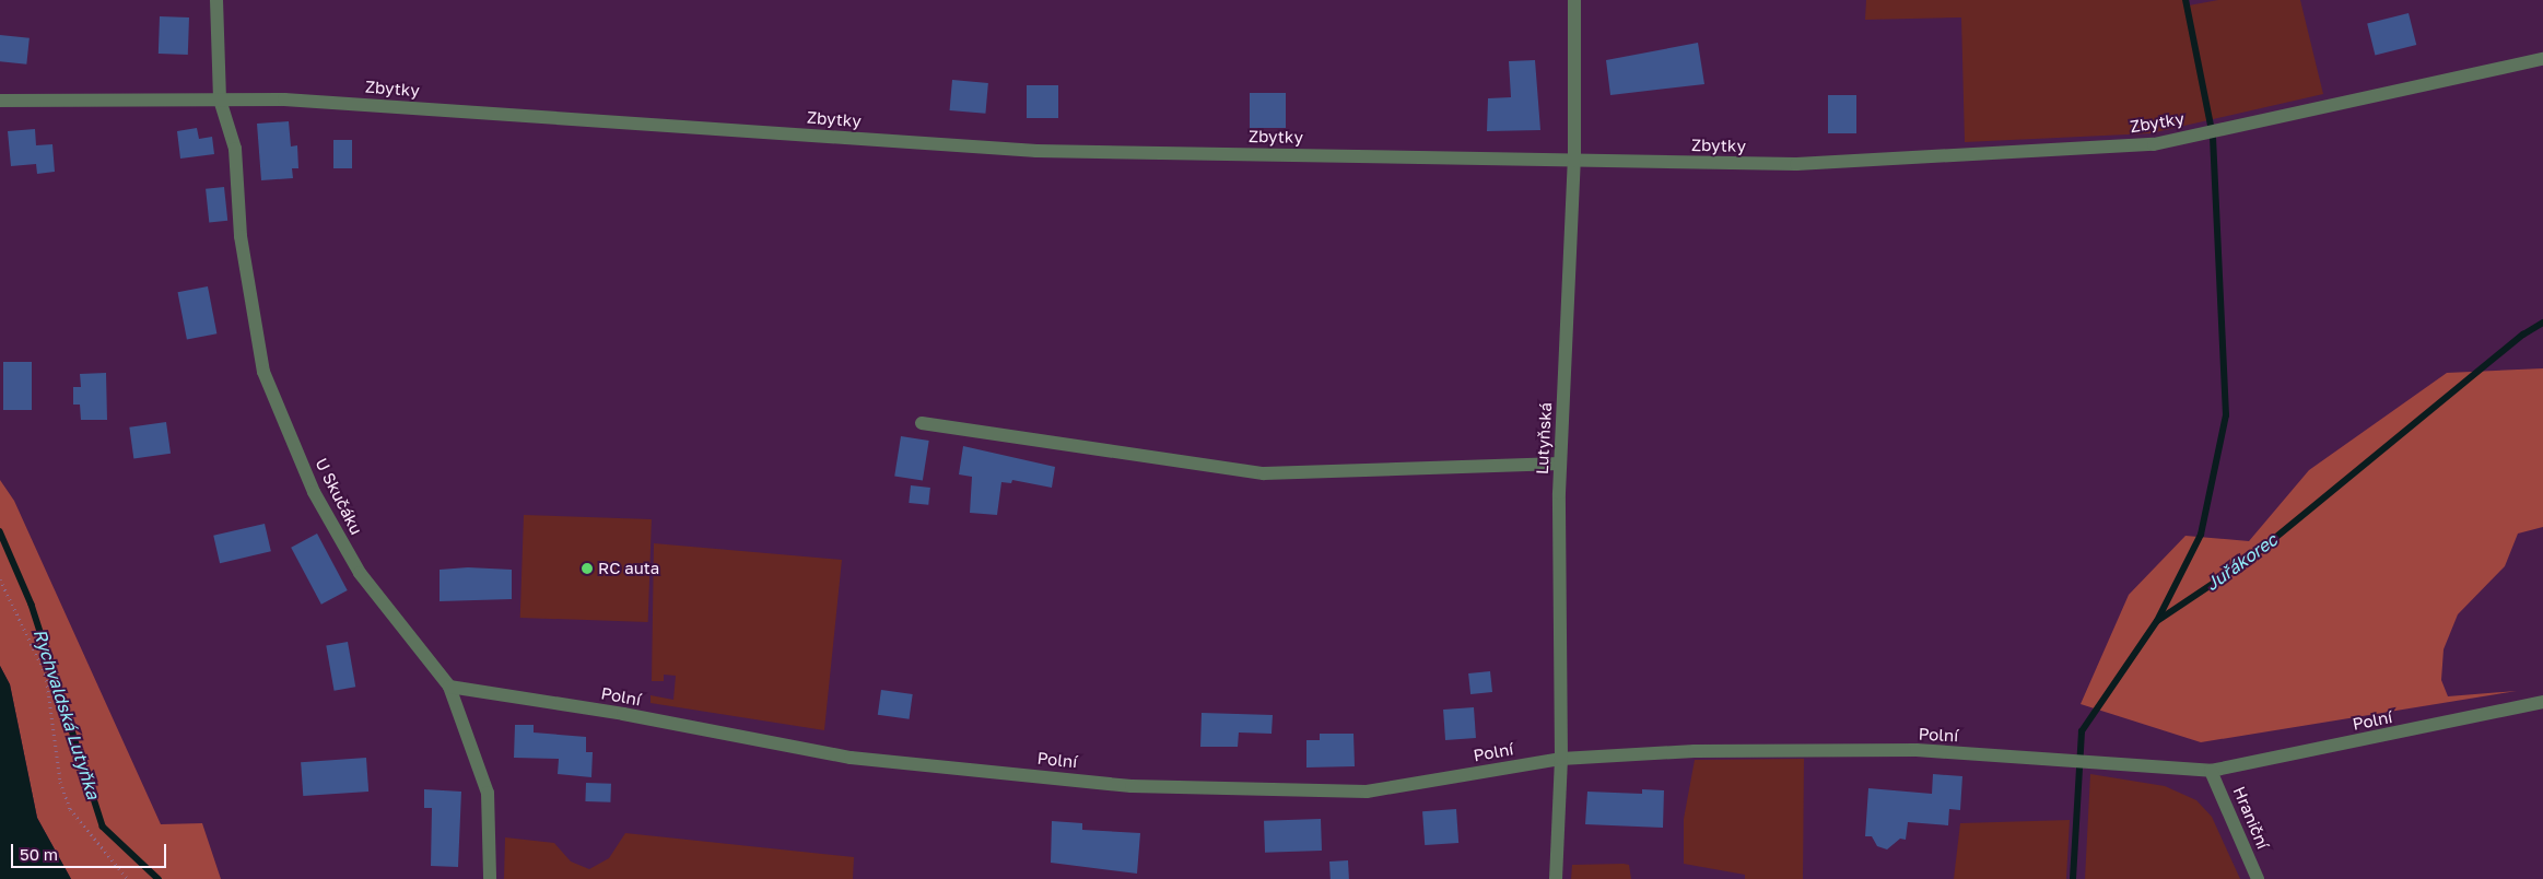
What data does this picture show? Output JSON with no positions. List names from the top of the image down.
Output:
{
  "streets": {
    "street": [
      "Zbytky",
      "Lutyňská",
      "U Skučáku",
      "Polní",
      "Hraniční"
    ]
  },
  "crossings": [
    ["Zbytky", "Lutyňská"],
    ["Zbytky", "U Skučáku"],
    ["Lutyňská", "Polní"],
    ["U Skučáku", "Polní"],
    ["Polní", "Hraniční"]
  ],
  "water": ["Juřákorec", "Rychvaldská Lutyňka"],
  "places": ["RC auta"],
  "scale_bar": "50 m"
}
